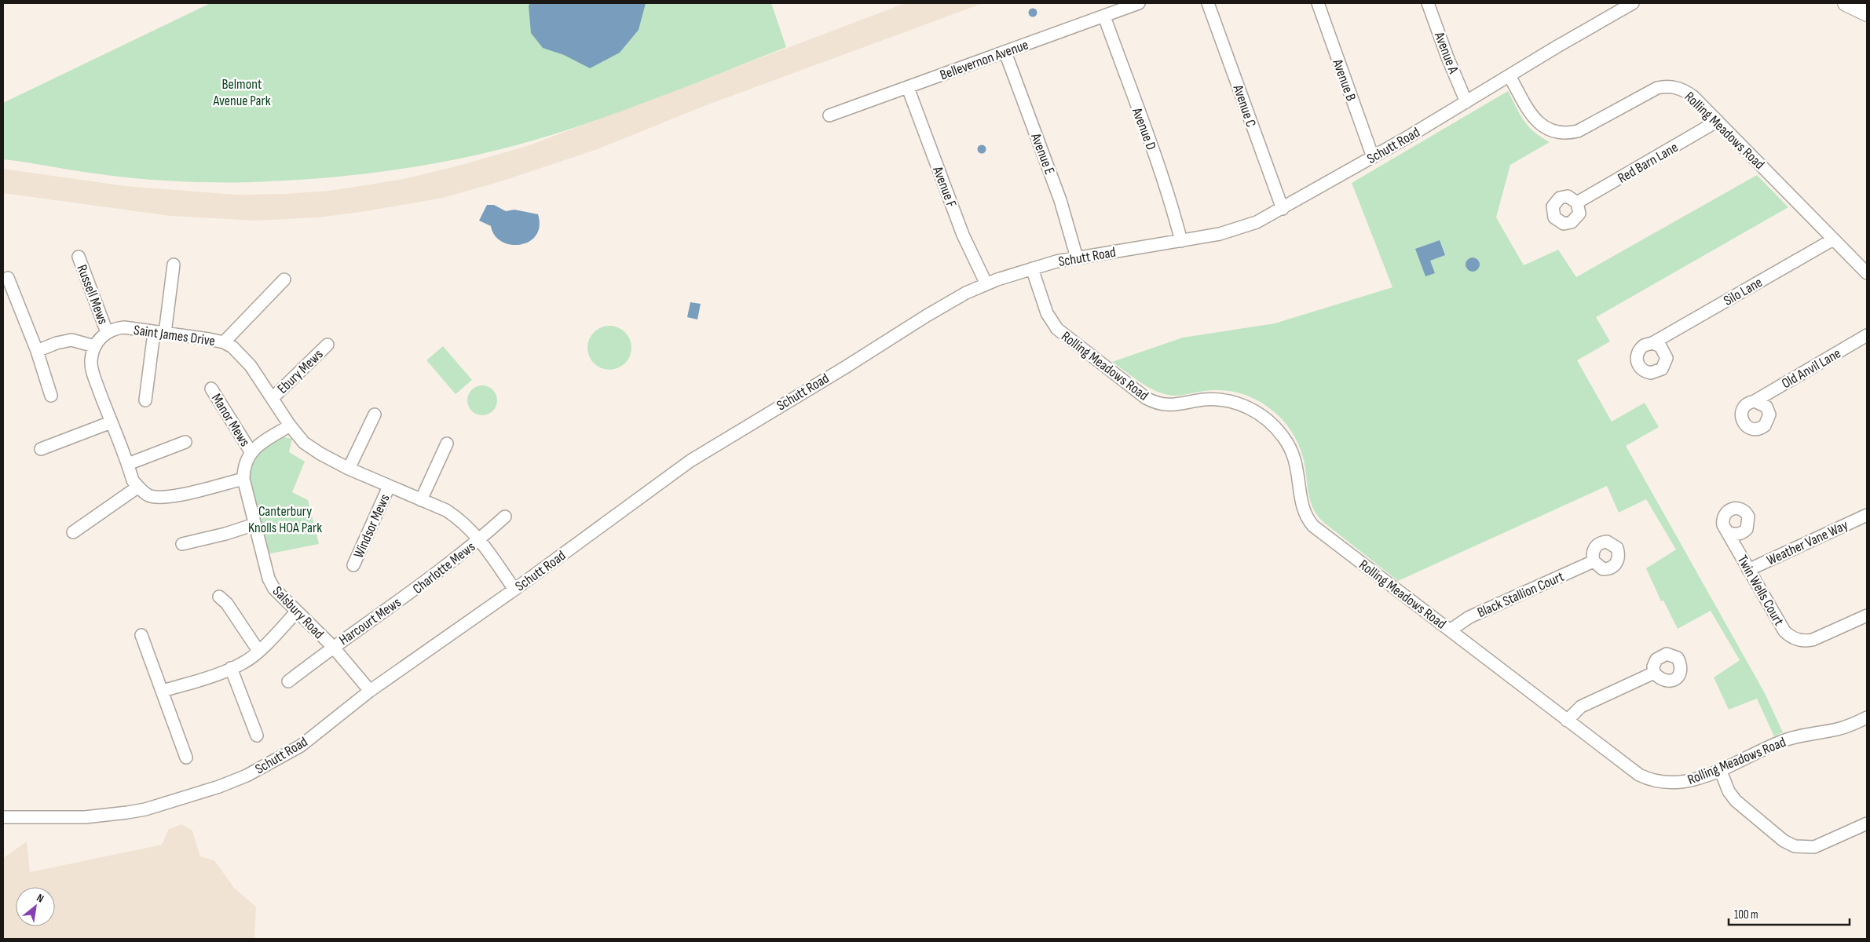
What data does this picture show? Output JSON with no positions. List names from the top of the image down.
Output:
{
  "streets": {
    "street": [
      "Avenue A",
      "Bellevernon Avenue",
      "Avenue B",
      "Avenue C",
      "Avenue D",
      "Rolling Meadows Road",
      "Schutt Road",
      "Avenue E",
      "Red Barn Lane",
      "Avenue F",
      "Silo Lane",
      "Russell Mews",
      "Saint James Drive",
      "Old Anvil Lane",
      "Ebury Mews",
      "Manor Mews",
      "Windsor Mews",
      "Weather Vane Way",
      "Charlotte Mews",
      "Twin Wells Court",
      "Black Stallion Court",
      "Salsbury Road",
      "Harcourt Mews"
    ]
  },
  "crossings": [
    ["Avenue A", "Schutt Road"],
    ["Bellevernon Avenue", "Avenue D"],
    ["Bellevernon Avenue", "Avenue E"],
    ["Bellevernon Avenue", "Avenue F"],
    ["Avenue B", "Schutt Road"],
    ["Avenue C", "Schutt Road"],
    ["Avenue D", "Schutt Road"],
    ["Rolling Meadows Road", "Schutt Road"],
    ["Rolling Meadows Road", "Red Barn Lane"],
    ["Rolling Meadows Road", "Silo Lane"],
    ["Rolling Meadows Road", "Black Stallion Court"],
    ["Schutt Road", "Avenue E"],
    ["Schutt Road", "Avenue F"],
    ["Schutt Road", "Saint James Drive"],
    ["Schutt Road", "Salsbury Road"],
    ["Russell Mews", "Saint James Drive"],
    ["Saint James Drive", "Ebury Mews"],
    ["Saint James Drive", "Windsor Mews"],
    ["Saint James Drive", "Charlotte Mews"],
    ["Manor Mews", "Salsbury Road"],
    ["Weather Vane Way", "Twin Wells Court"],
    ["Charlotte Mews", "Harcourt Mews"],
    ["Salsbury Road", "Harcourt Mews"]
  ],
  "parks": ["Belmont Avenue Park", "Canterbury Knolls HOA Park"],
  "scale_bar": "100 m",
  "north": "top right"
}
